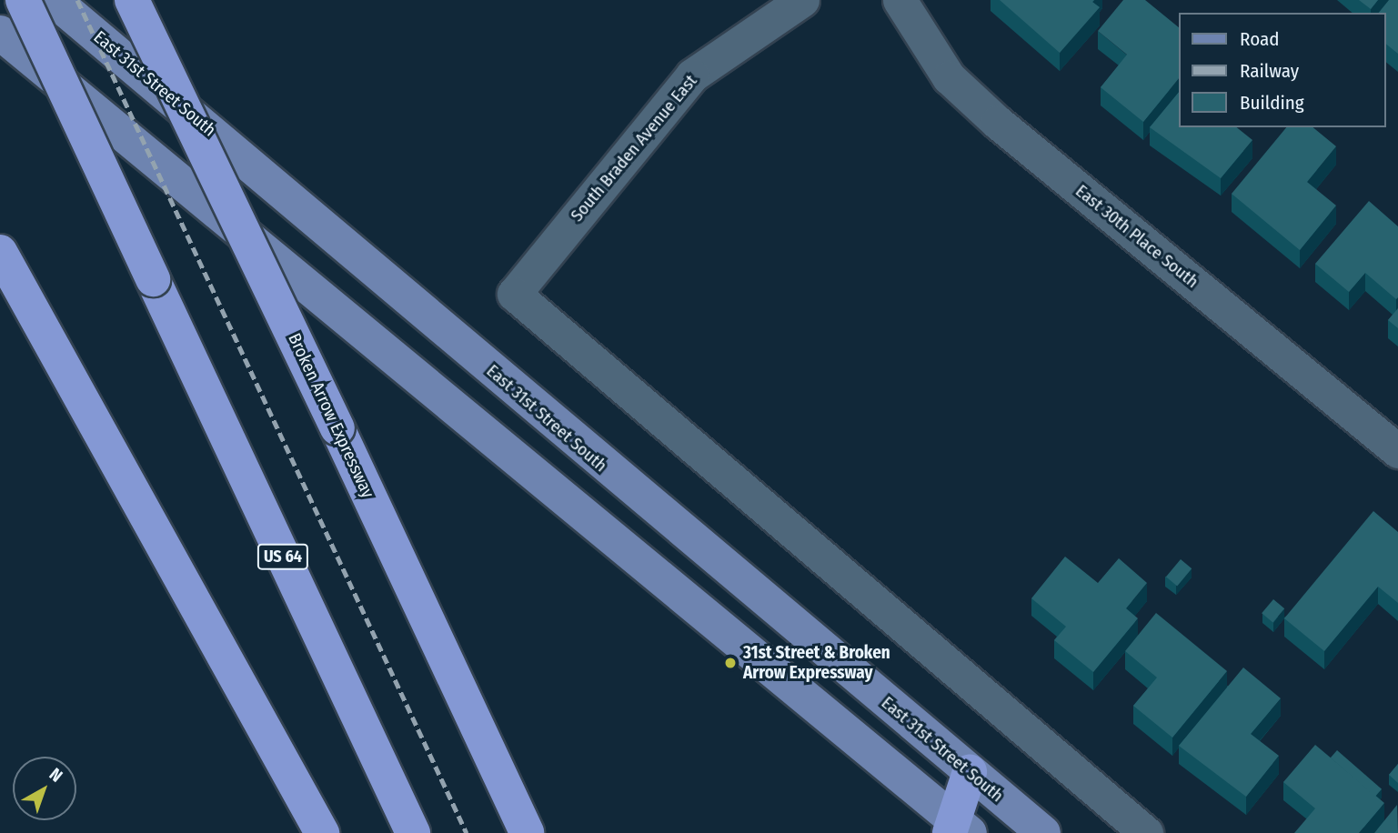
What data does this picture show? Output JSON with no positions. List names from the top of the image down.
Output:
{
  "streets": {
    "highway": ["Broken Arrow Expressway", "US 64"],
    "main road": ["East 31st Street South"],
    "street": ["South Braden Avenue East", "East 30th Place South"]
  },
  "places": ["31st Street & Broken Arrow Expressway"],
  "legend": ["Road", "Railway", "Building"],
  "north": "top right"
}
